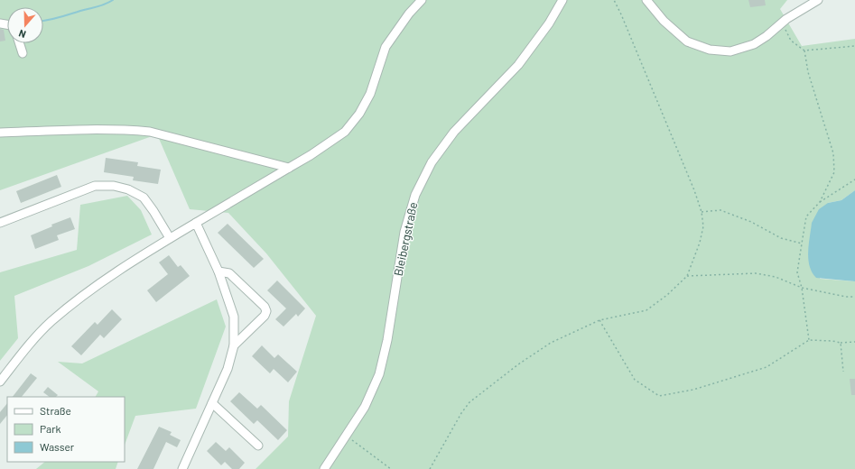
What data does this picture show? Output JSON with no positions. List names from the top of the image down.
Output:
{
  "streets": {
    "street": ["Bleibergstraße"]
  },
  "legend": ["Straße", "Park", "Wasser"],
  "north": "bottom"
}
